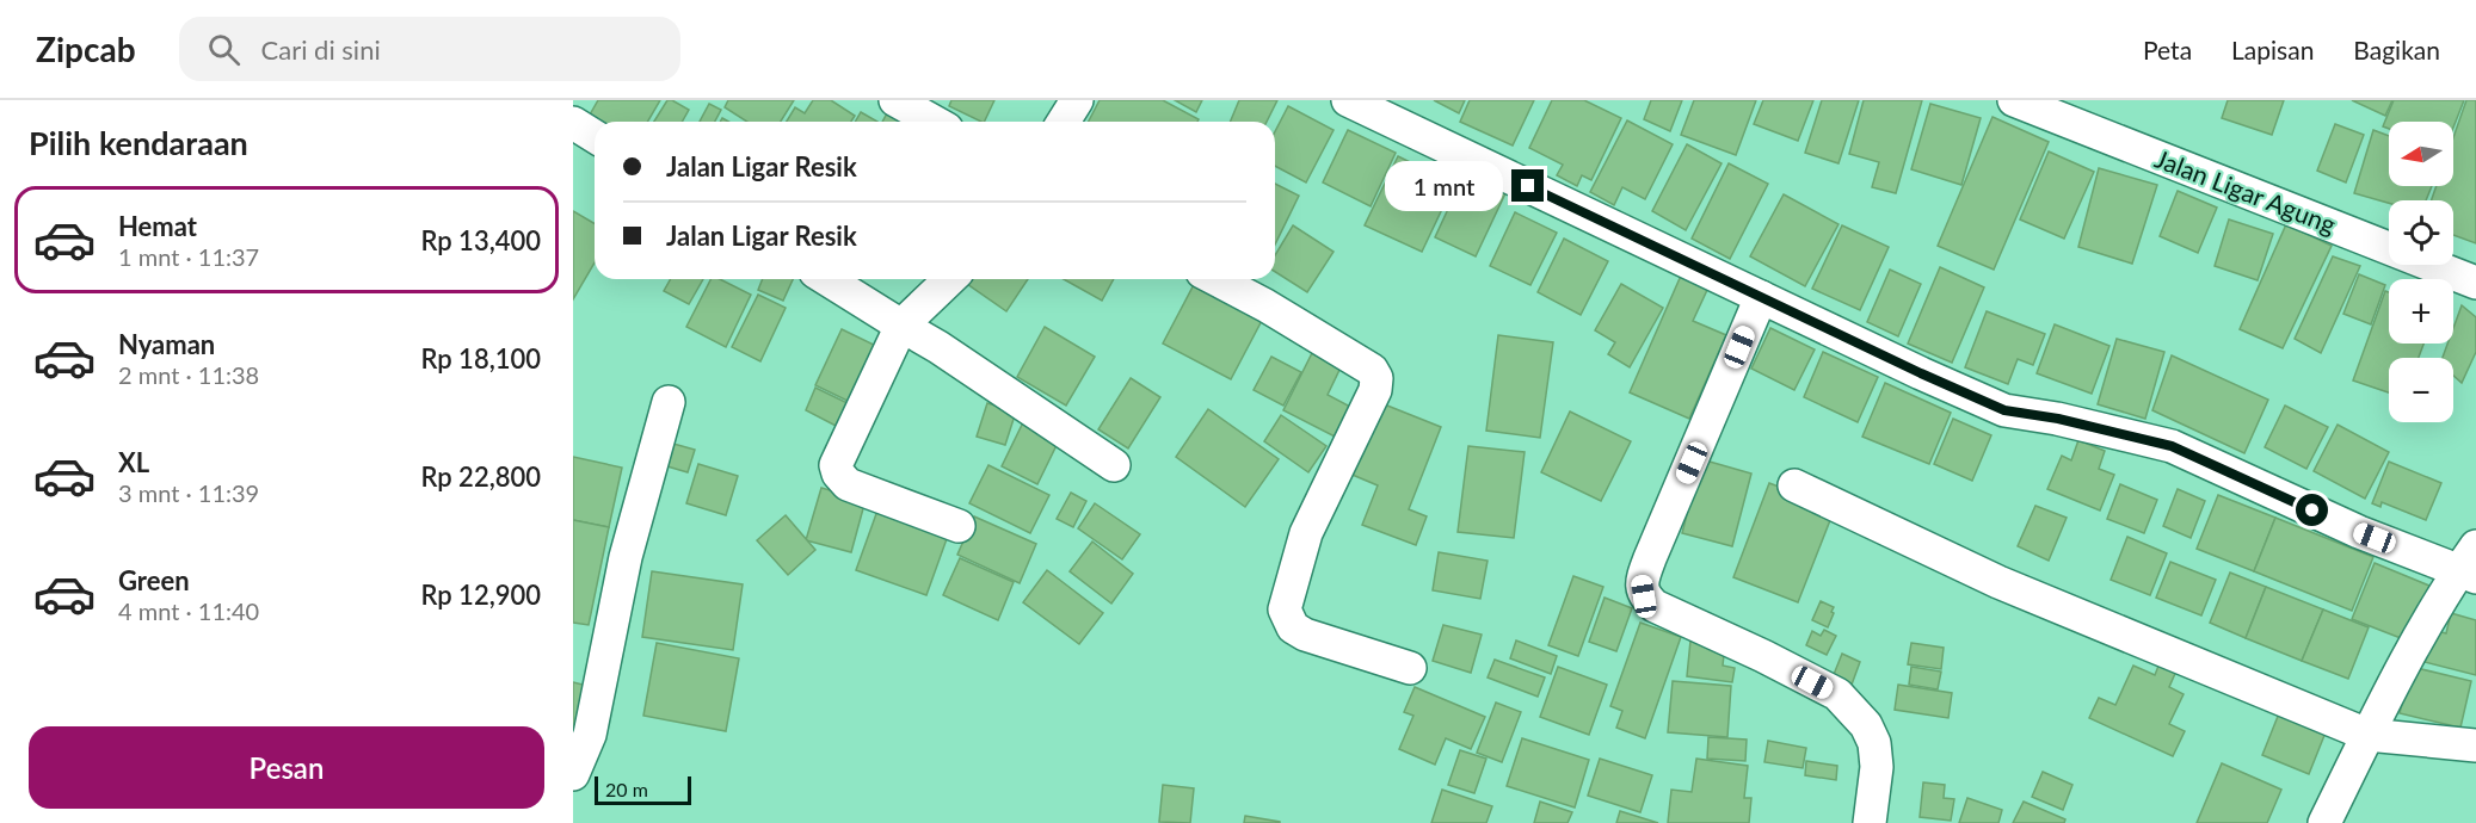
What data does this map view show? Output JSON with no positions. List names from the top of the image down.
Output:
{
  "streets": {
    "street": ["Jalan Ligar Agung"]
  },
  "scale_bar": "20 m",
  "north": "left",
  "page": {
    "header": "Zipcab",
    "search": "Cari di sini",
    "nav": ["Peta", "Lapisan", "Bagikan"],
    "heading": "Pilih kendaraan",
    "map_buttons": ["+", "−"],
    "banner": ["Jalan Ligar Resik", "Jalan Ligar Resik"],
    "bubble": "1 mnt",
    "list": [
      {
        "name": "Hemat",
        "note": "1 mnt · 11:37",
        "value": "Rp 13,400"
      },
      {
        "name": "Nyaman",
        "note": "2 mnt · 11:38",
        "value": "Rp 18,100"
      },
      {
        "name": "XL",
        "note": "3 mnt · 11:39",
        "value": "Rp 22,800"
      },
      {
        "name": "Green",
        "note": "4 mnt · 11:40",
        "value": "Rp 12,900"
      }
    ],
    "buttons": "Pesan",
    "scale": "20 m"
  }
}
